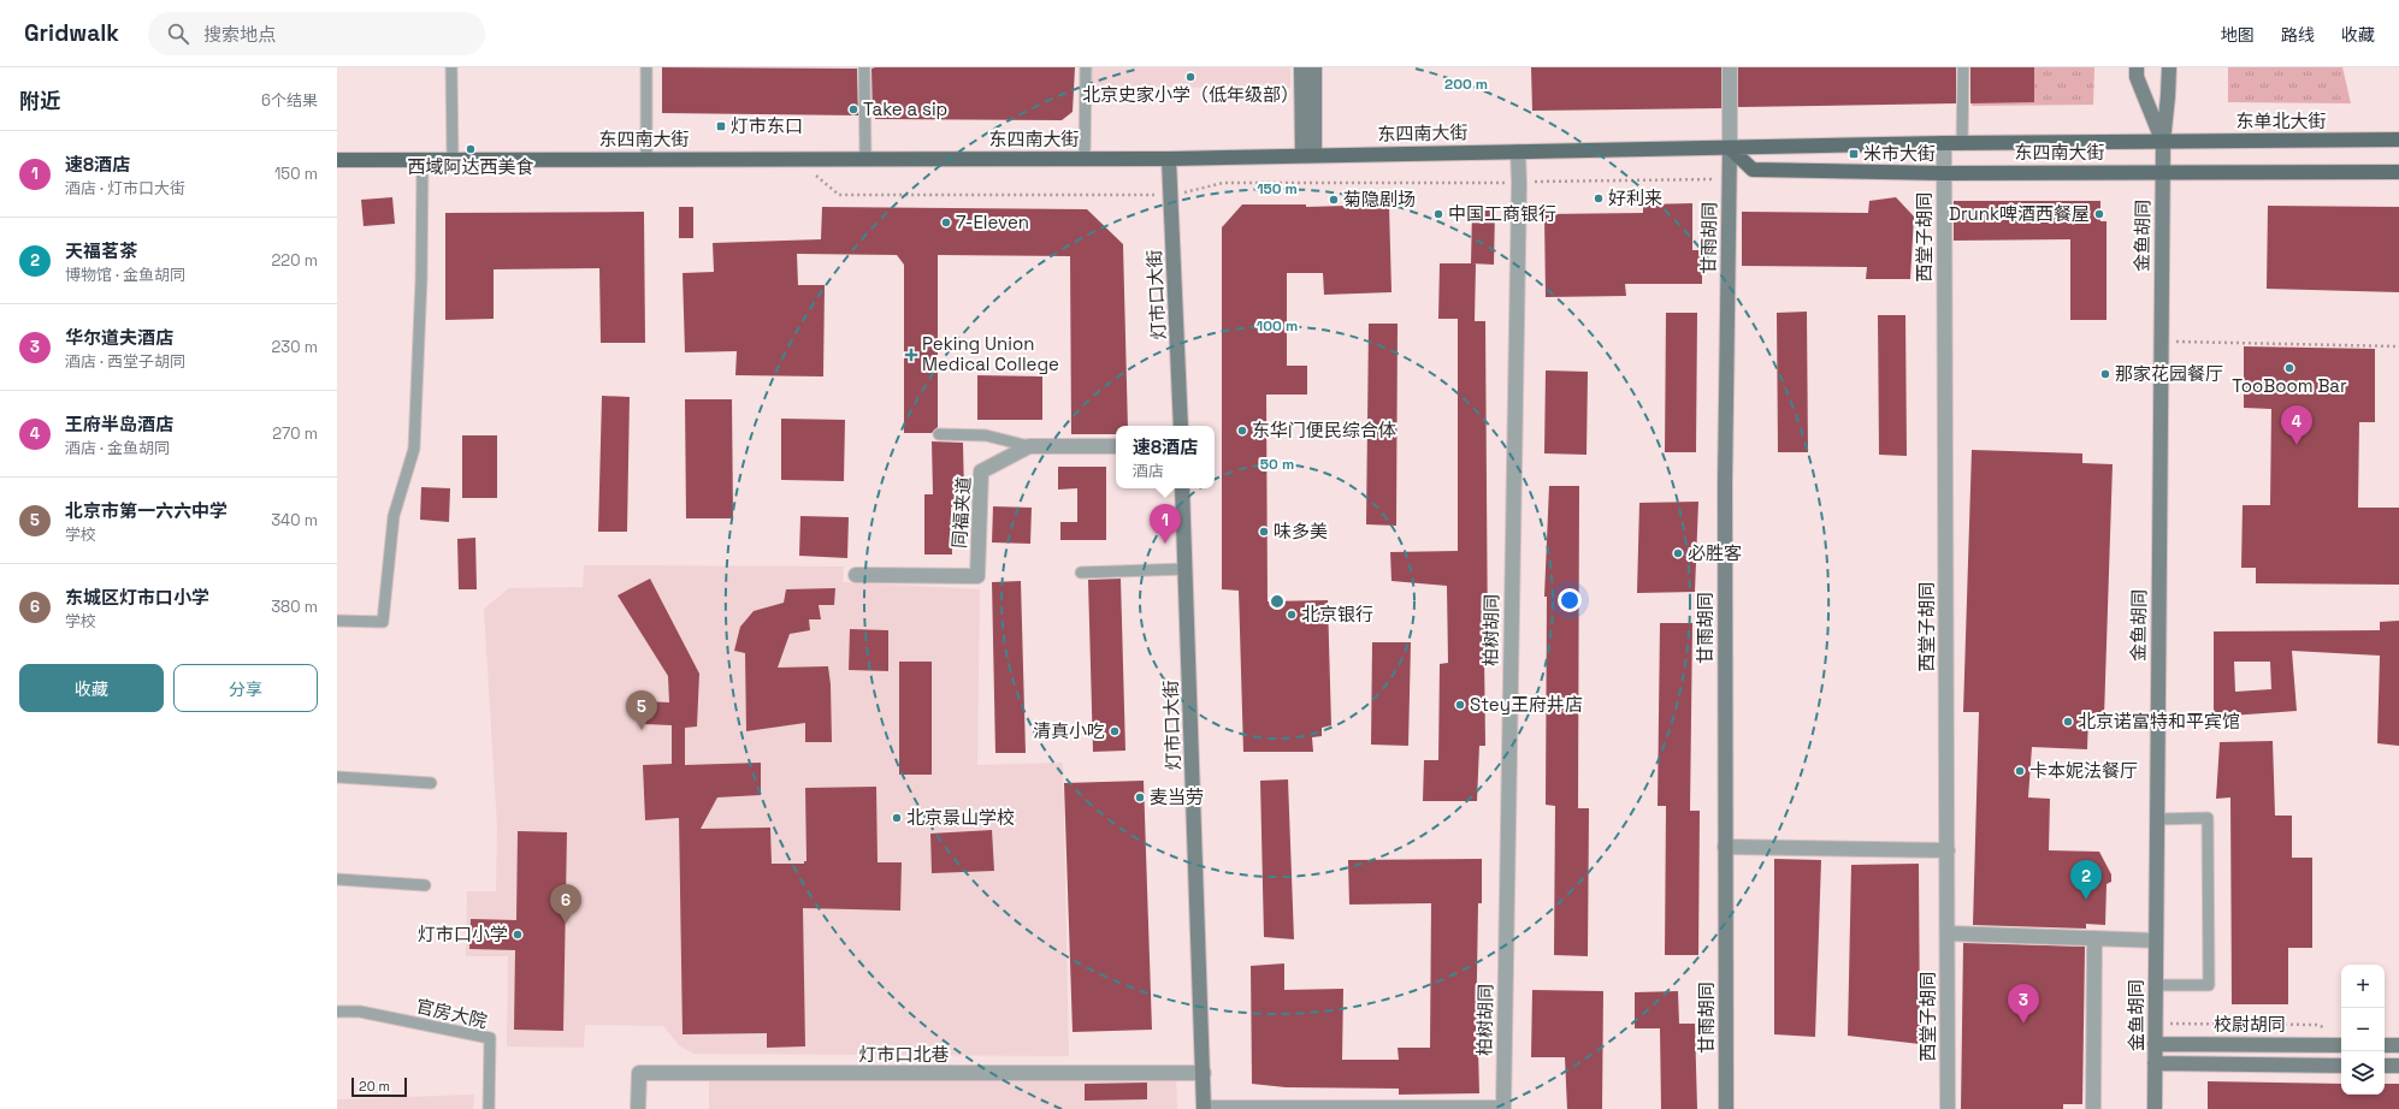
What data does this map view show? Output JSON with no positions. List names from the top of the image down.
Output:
{
  "streets": {
    "main road": ["东单北大街", "东四南大街"],
    "street": [
      "金鱼胡同",
      "西堂子胡同",
      "甘雨胡同",
      "灯市口大街",
      "同福夹道",
      "柏树胡同",
      "校尉胡同",
      "灯市口北巷"
    ],
    "lane": ["官房大院"]
  },
  "crossings": [
    ["东单北大街", "东四南大街"],
    ["东单北大街", "金鱼胡同"],
    ["东四南大街", "金鱼胡同"],
    ["东四南大街", "西堂子胡同"],
    ["东四南大街", "甘雨胡同"],
    ["东四南大街", "灯市口大街"],
    ["东四南大街", "柏树胡同"],
    ["金鱼胡同", "校尉胡同"],
    ["灯市口大街", "灯市口北巷"]
  ],
  "places": {
    "other": [
      "北京史家小学（低年级部）",
      "Take a sip",
      "西域阿达西美食",
      "好利来",
      "菊隐剧场",
      "中国工商银行",
      "Drunk啤酒西餐屋",
      "7-Eleven",
      "TooBoom Bar",
      "那家花园餐厅",
      "东华门便民综合体",
      "味多美",
      "必胜客",
      "北京银行",
      "Stey王府井店",
      "北京诺富特和平宾馆",
      "清真小吃",
      "卡本妮法餐厅",
      "麦当劳",
      "北京景山学校",
      "灯市口小学"
    ],
    "transit": ["灯市东口", "米市大街"],
    "health": ["Peking Union Medical College"]
  },
  "scale_bar": "20 m",
  "page": {
    "header": "Gridwalk",
    "search": "搜索地点",
    "nav": ["地图", "路线", "收藏"],
    "heading": ["附近", "6个结果"],
    "list": [
      {
        "mark": "1",
        "name": "速8酒店",
        "note": "酒店 · 灯市口大街",
        "value": "150 m"
      },
      {
        "mark": "2",
        "name": "天福茗茶",
        "note": "博物馆 · 金鱼胡同",
        "value": "220 m"
      },
      {
        "mark": "3",
        "name": "华尔道夫酒店",
        "note": "酒店 · 西堂子胡同",
        "value": "230 m"
      },
      {
        "mark": "4",
        "name": "王府半岛酒店",
        "note": "酒店 · 金鱼胡同",
        "value": "270 m"
      },
      {
        "mark": "5",
        "name": "北京市第一六六中学",
        "note": "学校",
        "value": "340 m"
      },
      {
        "mark": "6",
        "name": "东城区灯市口小学",
        "note": "学校",
        "value": "380 m"
      }
    ],
    "pins": [
      "4",
      "1",
      "5",
      "2",
      "6",
      "3"
    ],
    "popup": ["速8酒店", "酒店"],
    "buttons": ["收藏", "分享"],
    "map_buttons": ["+", "−"],
    "scale": "20 m"
  },
  "rings": [
    "200 m",
    "150 m",
    "100 m",
    "50 m"
  ]
}
